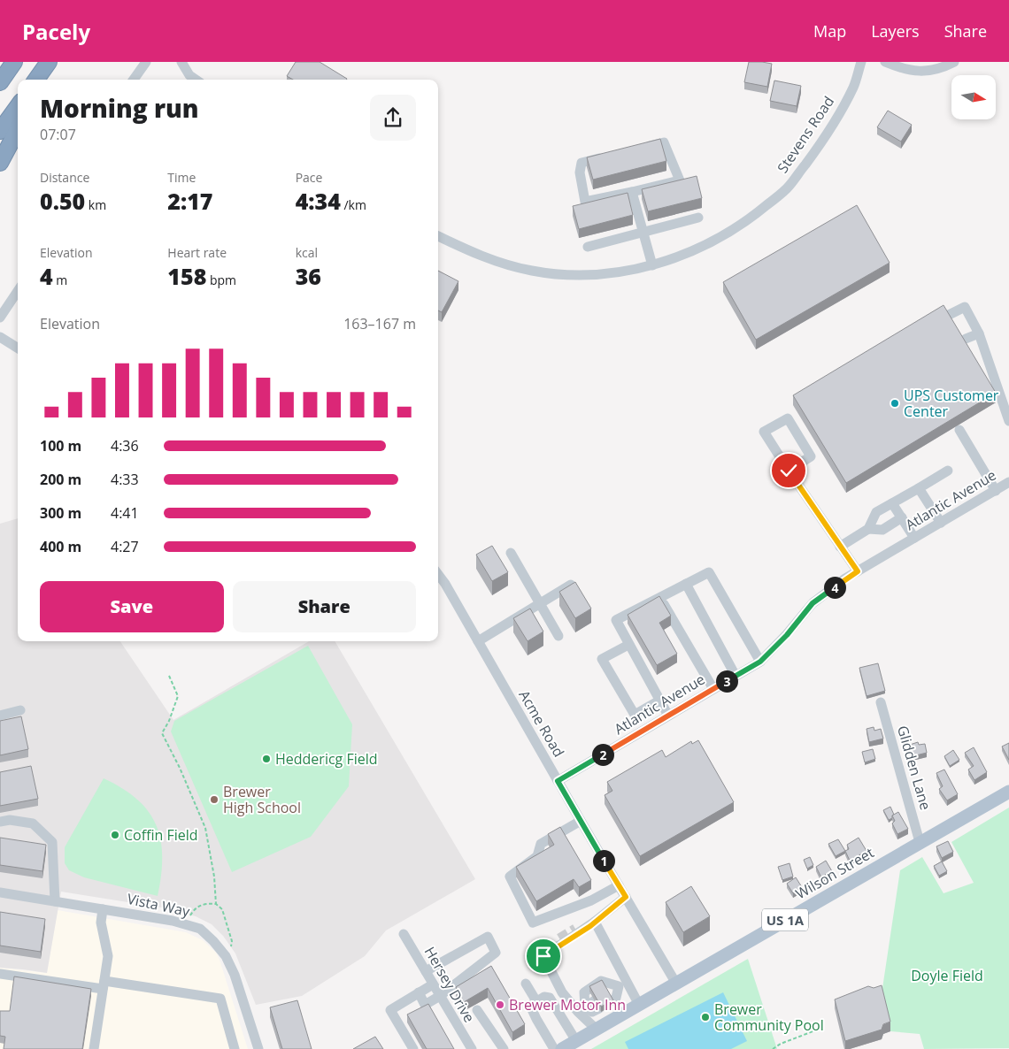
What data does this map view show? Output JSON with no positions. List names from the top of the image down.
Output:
{
  "streets": {
    "main road": ["Wilson Street", "US 1A"],
    "street": [
      "Stevens Road",
      "Atlantic Avenue",
      "Acme Road",
      "Glidden Lane",
      "Vista Way",
      "Hersey Drive"
    ]
  },
  "crossings": [
    ["Atlantic Avenue", "Acme Road"],
    ["Acme Road", "Wilson Street"],
    ["Glidden Lane", "Wilson Street"]
  ],
  "parks": ["Doyle Field"],
  "places": [
    "UPS Customer Center",
    "Heddericg Field",
    "Brewer High School",
    "Coffin Field",
    "Brewer Motor Inn",
    "Brewer Community Pool"
  ],
  "north": "right",
  "page": {
    "header": "Pacely",
    "nav": ["Map", "Layers", "Share"],
    "heading": ["Morning run", "07:07"],
    "stats": [
      ["Distance", "0.50 km"],
      ["Time", "2:17"],
      ["Pace", "4:34 /km"],
      ["Elevation", "4 m"],
      ["Heart rate", "158 bpm"],
      ["kcal", "36"]
    ],
    "chart": ["Elevation", "163–167 m"],
    "list": [
      {
        "name": "100 m",
        "note": "4:36"
      },
      {
        "name": "200 m",
        "note": "4:33"
      },
      {
        "name": "300 m",
        "note": "4:41"
      },
      {
        "name": "400 m",
        "note": "4:27"
      }
    ],
    "buttons": ["Save", "Share"],
    "pins": [
      "4",
      "3",
      "2",
      "1"
    ]
  }
}
